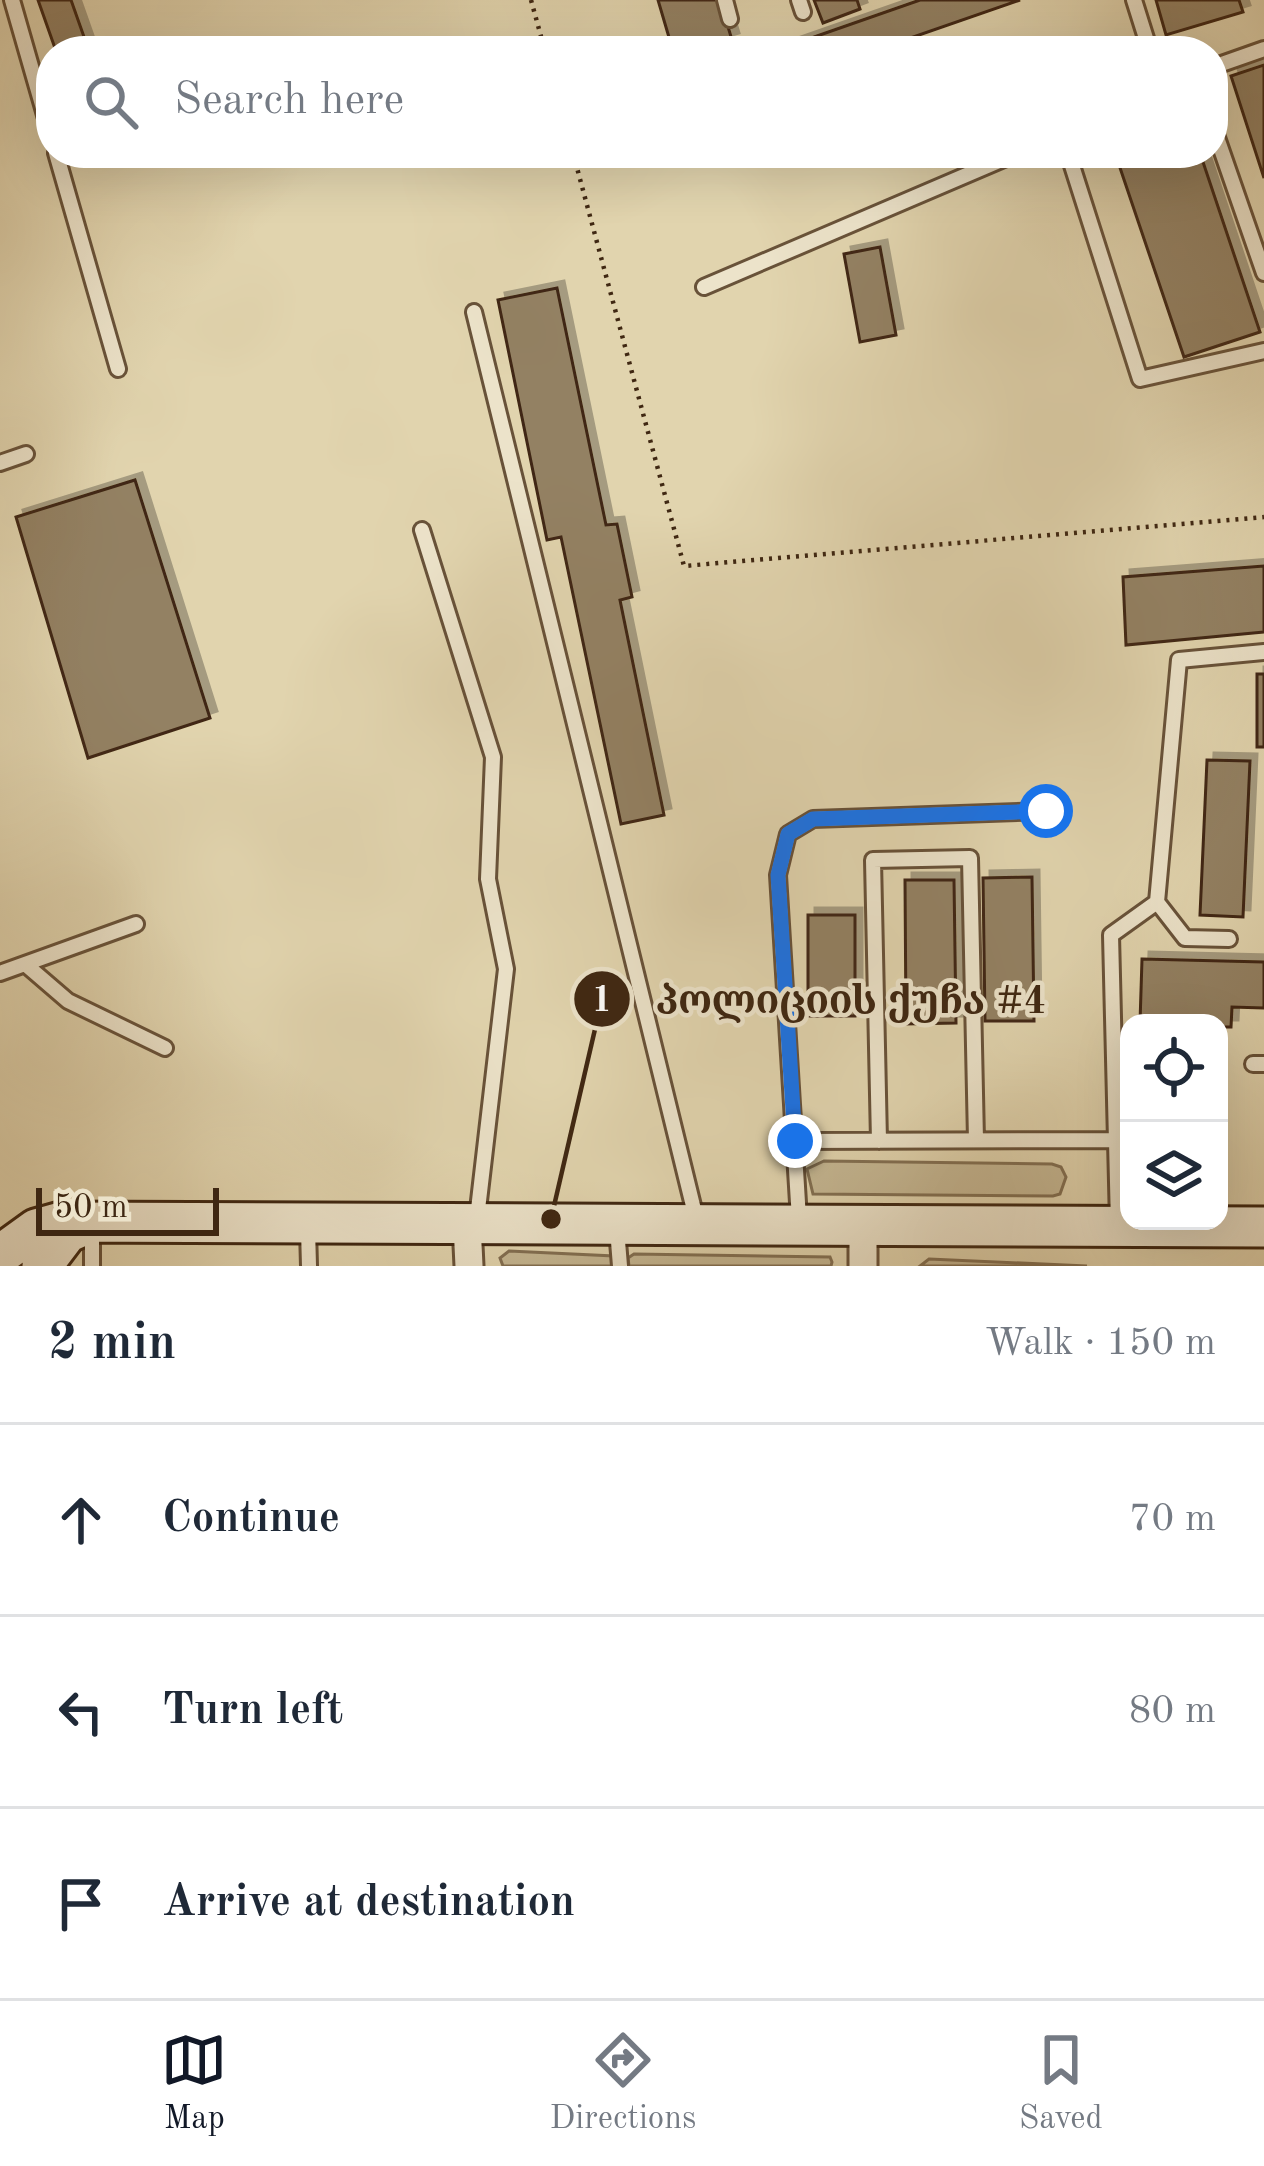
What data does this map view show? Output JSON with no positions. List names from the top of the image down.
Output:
{
  "places": ["პოლიციის ქუჩა #4"],
  "scale_bar": "50 m",
  "page": {
    "search": "Search here",
    "scale": "50 m",
    "heading": ["2 min", "Walk · 150 m"],
    "list": [
      ["Continue", "70 m"],
      ["Turn left", "80 m"],
      "Arrive at destination"
    ],
    "nav": ["Map", "Directions", "Saved"]
  }
}
